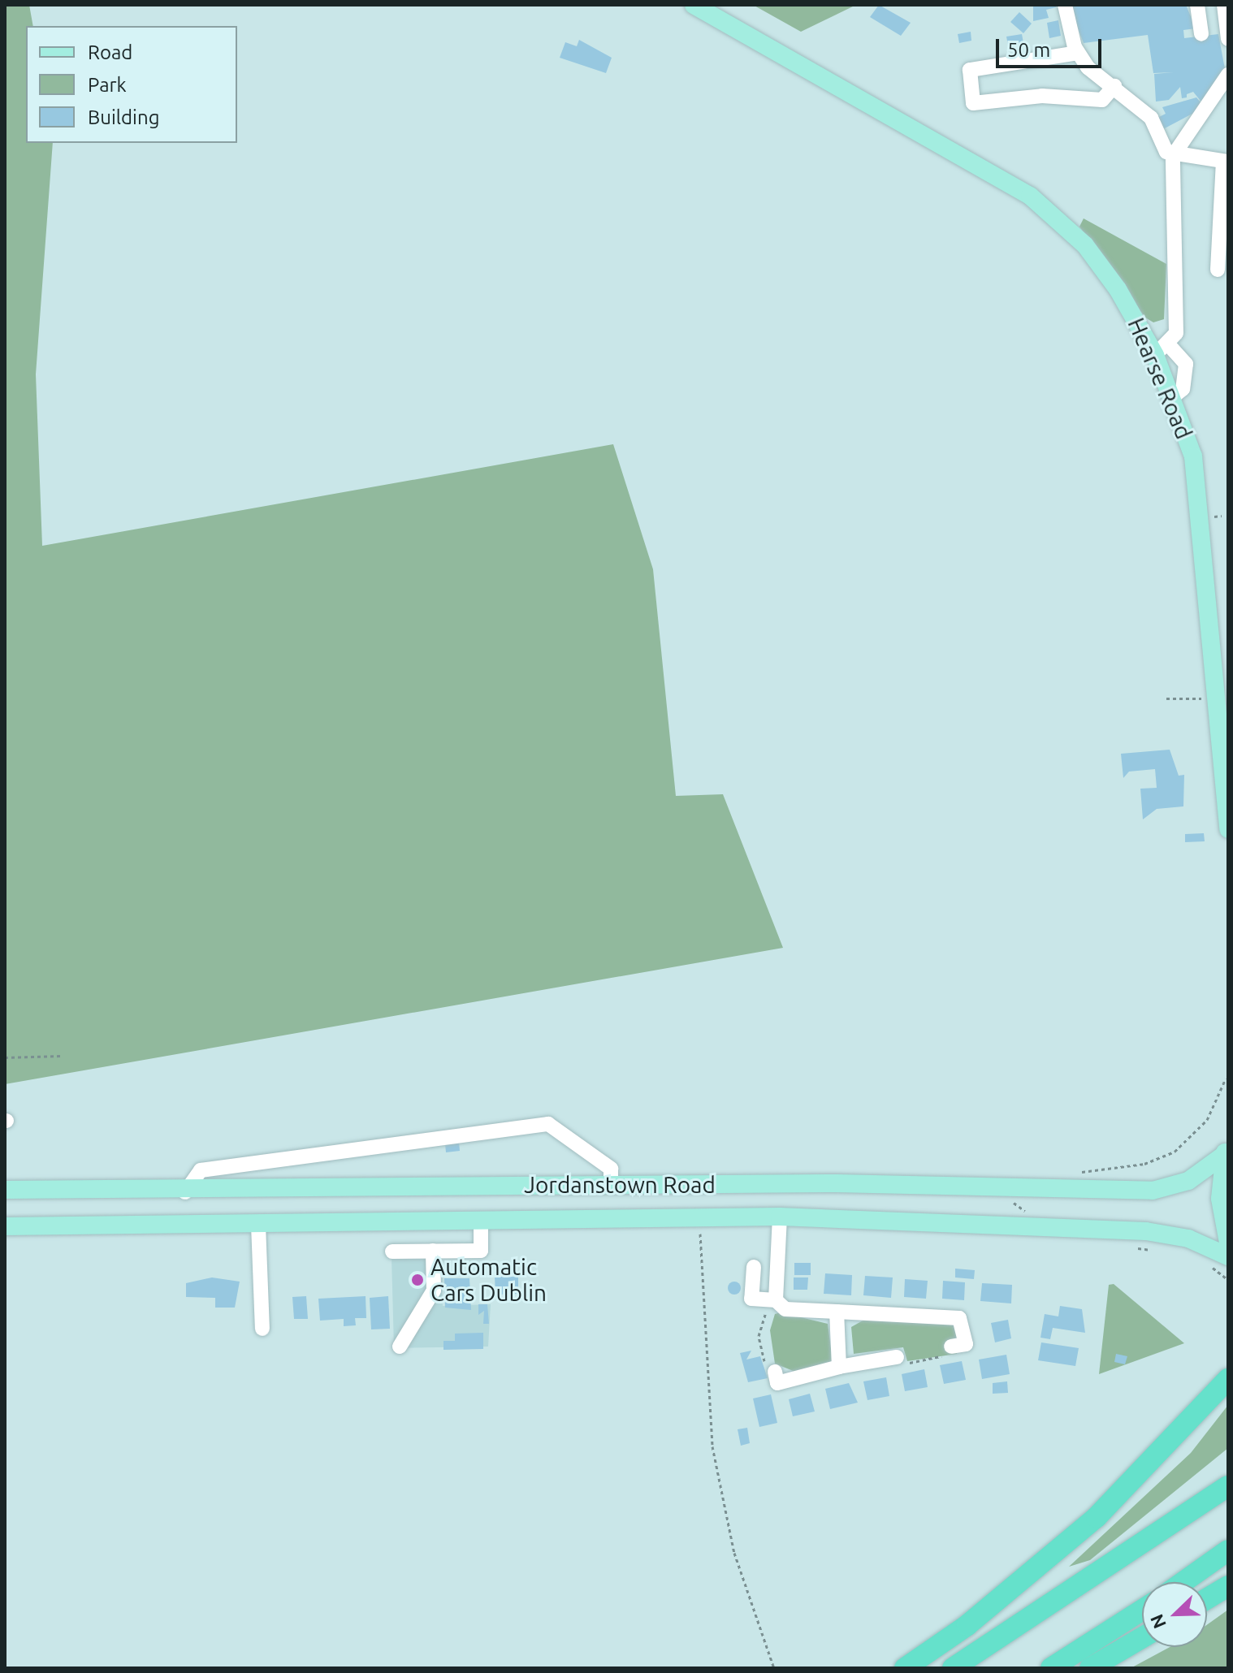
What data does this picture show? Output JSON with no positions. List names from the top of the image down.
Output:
{
  "streets": {
    "main road": ["Hearse Road", "Jordanstown Road"]
  },
  "places": ["Automatic Cars Dublin"],
  "legend": ["Road", "Park", "Building"],
  "scale_bar": "50 m",
  "north": "bottom left"
}
